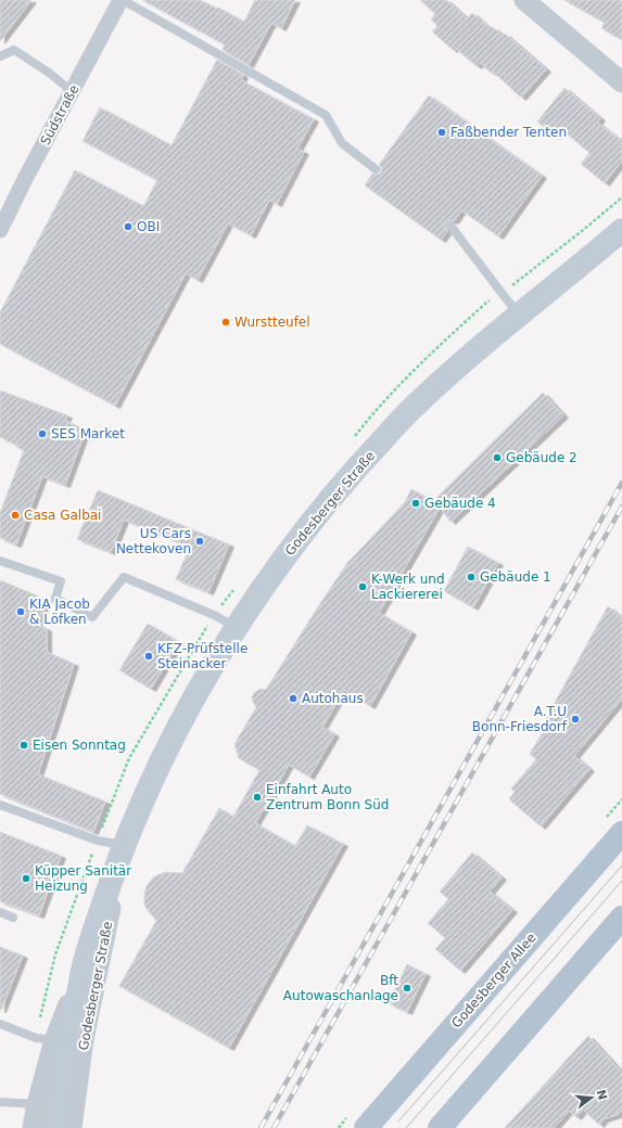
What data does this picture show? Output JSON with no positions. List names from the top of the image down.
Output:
{
  "streets": {
    "main road": ["Godesberger Straße", "Godesberger Allee"],
    "street": ["Südstraße"]
  },
  "places": [
    "Faßbender Tenten",
    "OBI",
    "Wurstteufel",
    "SES Market",
    "Gebäude 2",
    "Gebäude 4",
    "Casa Galbai",
    "US Cars Nettekoven",
    "Gebäude 1",
    "K-Werk und Lackiererei",
    "KIA Jacob & Löfken",
    "KFZ-Prüfstelle Steinacker",
    "Autohaus",
    "A.T.U Bonn-Friesdorf",
    "Eisen Sonntag",
    "Einfahrt Auto Zentrum Bonn Süd",
    "Küpper Sanitär Heizung",
    "Bft Autowaschanlage"
  ],
  "north": "right"
}
